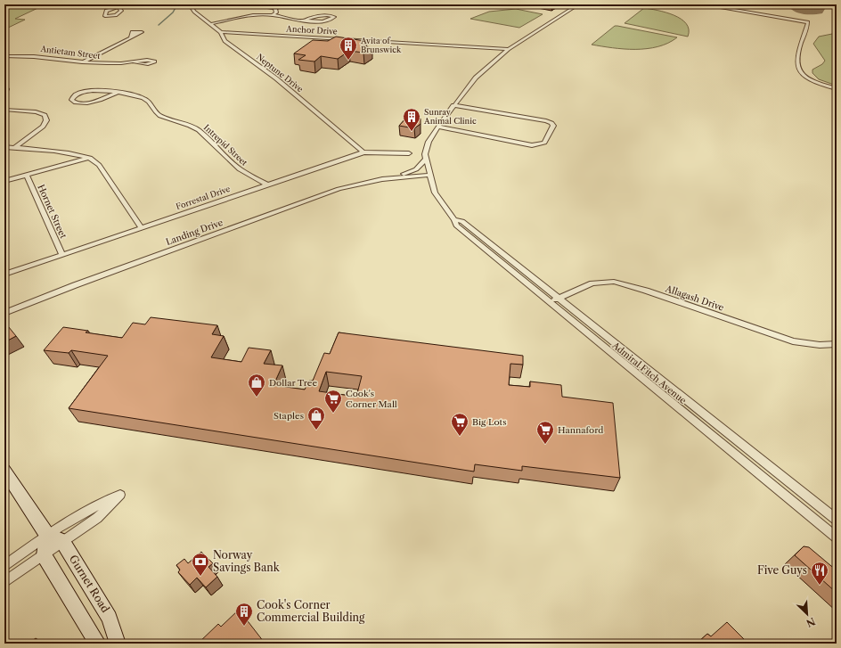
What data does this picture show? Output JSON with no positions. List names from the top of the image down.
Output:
{
  "streets": {
    "main road": ["Gurnet Road"],
    "street": [
      "Anchor Drive",
      "Antietam Street",
      "Neptune Drive",
      "Intrepid Street",
      "Forrestal Drive",
      "Hornet Street",
      "Landing Drive",
      "Allagash Drive",
      "Admiral Fitch Avenue"
    ]
  },
  "crossings": [
    ["Anchor Drive", "Neptune Drive"],
    ["Anchor Drive", "Admiral Fitch Avenue"],
    ["Neptune Drive", "Forrestal Drive"],
    ["Intrepid Street", "Forrestal Drive"],
    ["Forrestal Drive", "Hornet Street"],
    ["Landing Drive", "Admiral Fitch Avenue"],
    ["Allagash Drive", "Admiral Fitch Avenue"]
  ],
  "places": {
    "building": ["Avita of Brunswick", "Sunray Animal Clinic", "Cook's Corner Commercial Building"],
    "shop": ["Dollar Tree", "Staples"],
    "supermarket": ["Cook's Corner Mall", "Big Lots", "Hannaford"],
    "bank": ["Norway Savings Bank"],
    "restaurant": ["Five Guys"]
  },
  "north": "bottom right"
}
